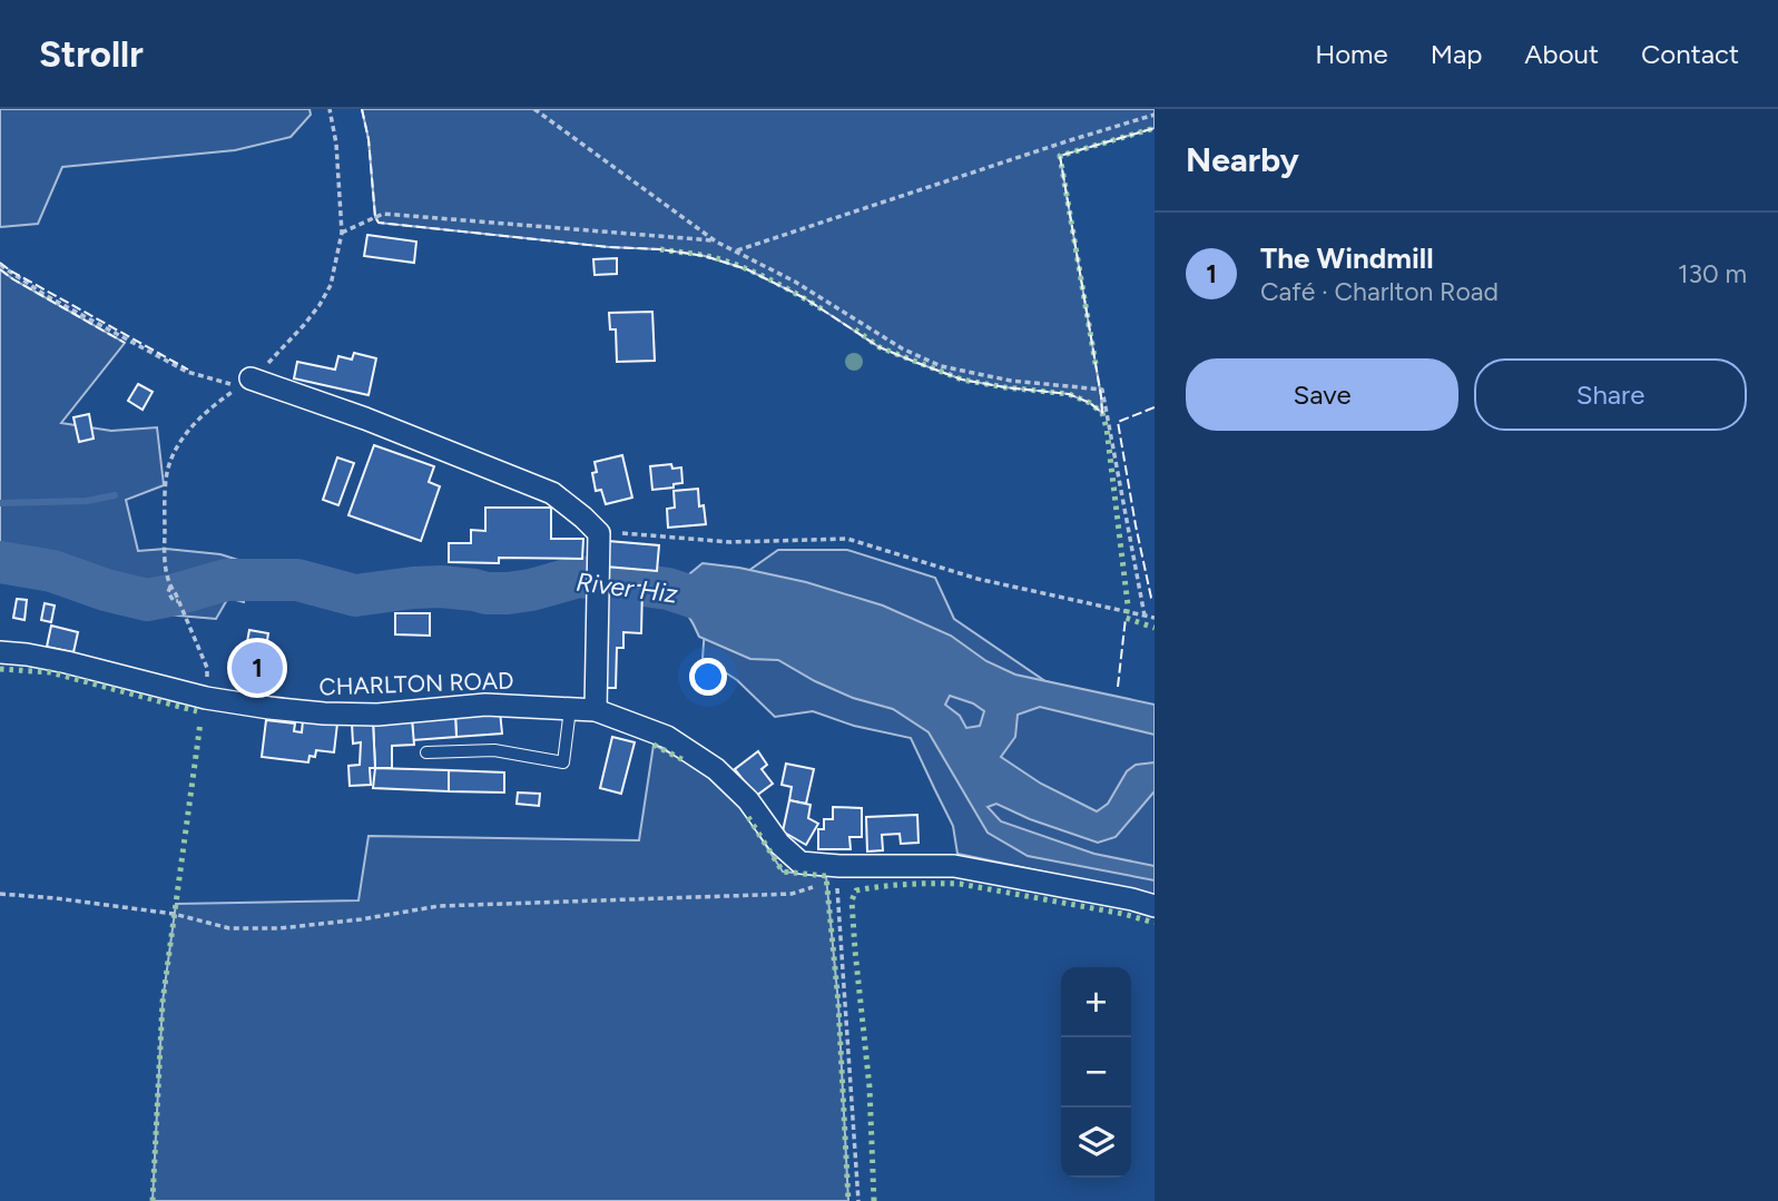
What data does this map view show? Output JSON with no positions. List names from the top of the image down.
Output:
{
  "streets": {
    "street": ["CHARLTON ROAD"]
  },
  "water": ["River Hiz"],
  "page": {
    "header": "Strollr",
    "nav": [
      "Home",
      "Map",
      "About",
      "Contact"
    ],
    "heading": "Nearby",
    "list": [
      {
        "mark": "1",
        "name": "The Windmill",
        "note": "Café · Charlton Road",
        "value": "130 m"
      }
    ],
    "buttons": ["Save", "Share"],
    "pins": "1",
    "map_buttons": ["+", "−"]
  }
}
